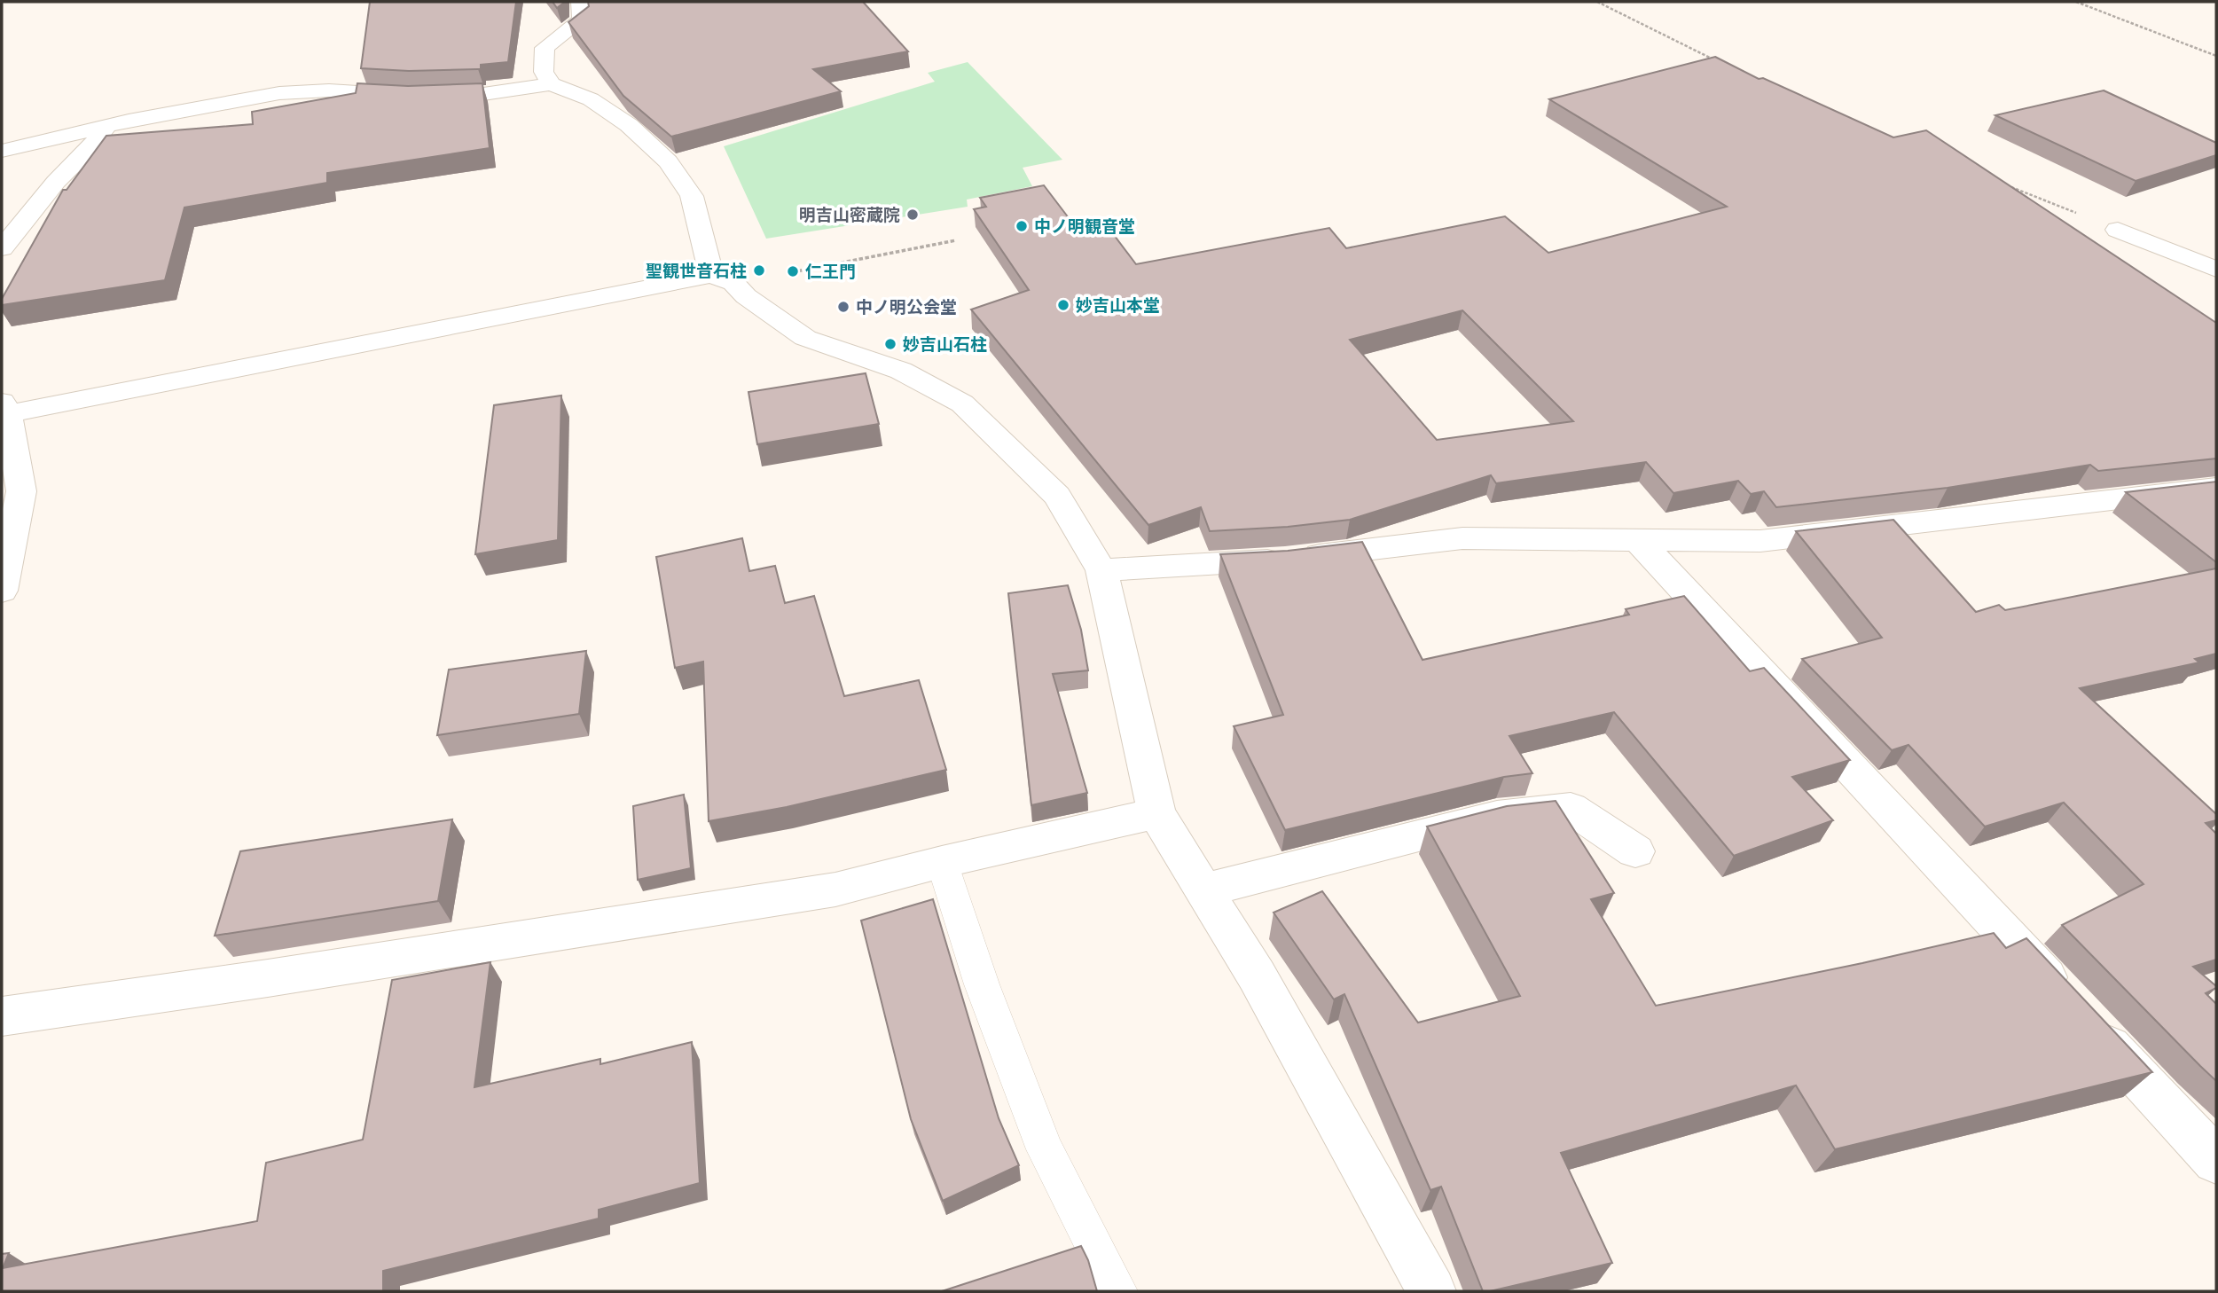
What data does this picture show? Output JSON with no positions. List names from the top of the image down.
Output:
{
  "places": [
    "明吉山密蔵院",
    "中ノ明観音堂",
    "聖観世音石柱",
    "仁王門",
    "妙吉山本堂",
    "中ノ明公会堂",
    "妙吉山石柱"
  ]
}
